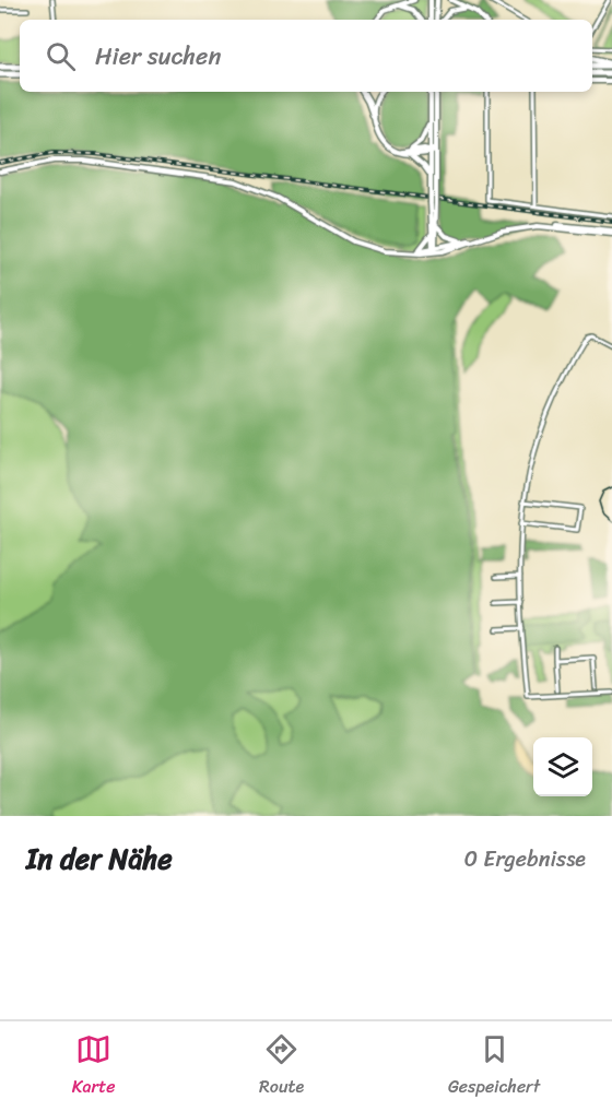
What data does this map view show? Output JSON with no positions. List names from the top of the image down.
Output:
{
  "page": {
    "search": "Hier suchen",
    "heading": ["In der Nähe", "0 Ergebnisse"],
    "nav": ["Karte", "Route", "Gespeichert"]
  }
}
